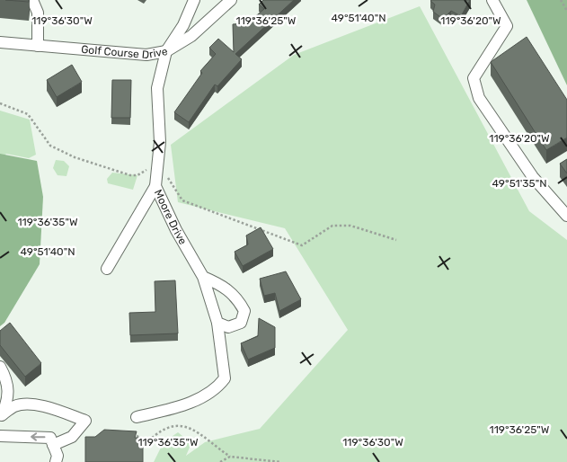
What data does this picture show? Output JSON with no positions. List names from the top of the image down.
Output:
{
  "streets": {
    "street": ["Golf Course Drive", "Moore Drive"]
  },
  "crossings": [
    ["Golf Course Drive", "Moore Drive"]
  ],
  "coordinates": [
    "49°51'40\"N",
    "119°36'30\"W",
    "119°36'20\"W",
    "119°36'25\"W",
    "49°51'35\"N",
    "119°36'35\"W"
  ]
}
